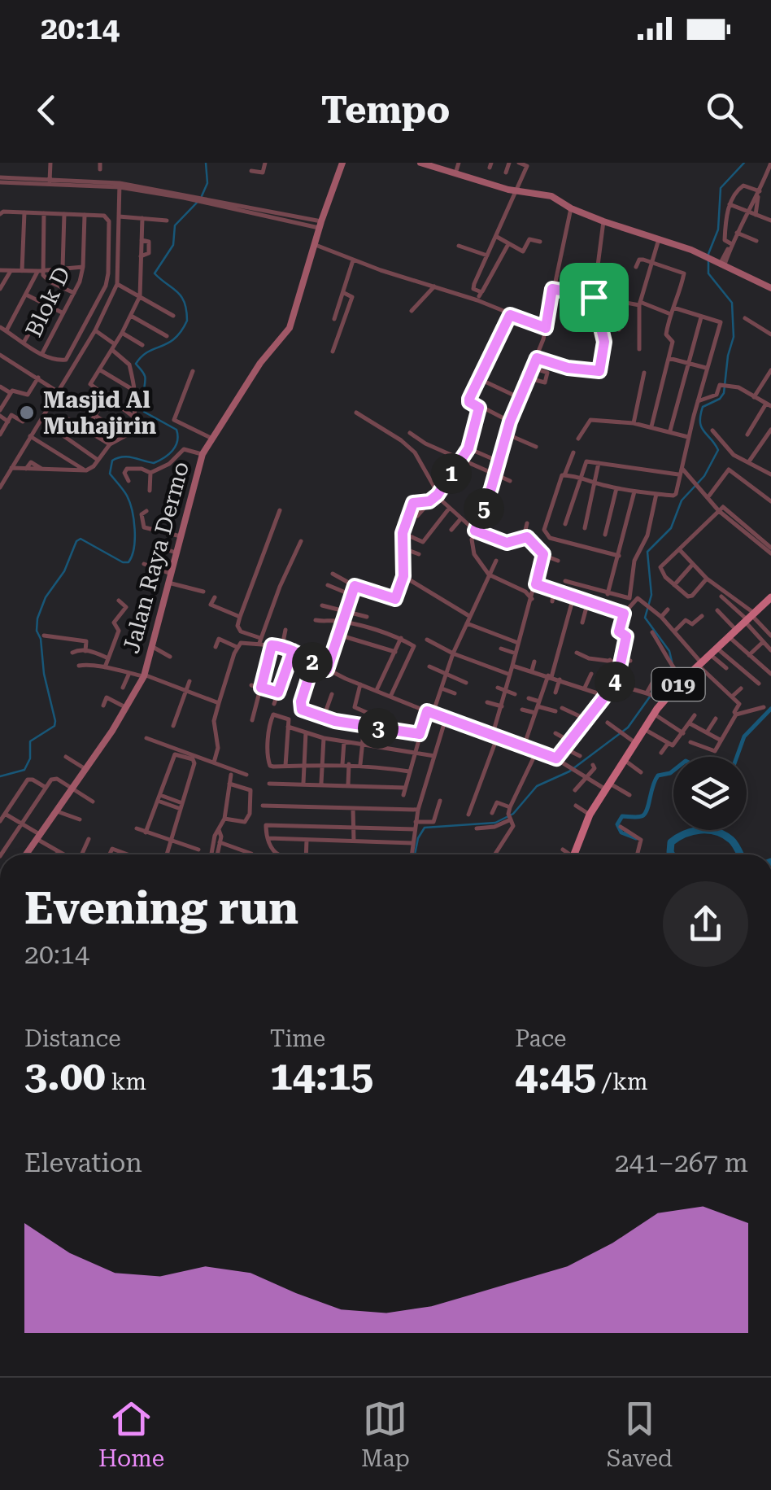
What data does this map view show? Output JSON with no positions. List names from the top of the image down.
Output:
{
  "streets": {
    "main road": ["019"],
    "street": ["Blok D", "Jalan Raya Dermo"]
  },
  "places": ["Masjid Al Muhajirin"],
  "page": {
    "status": "20:14",
    "header": "Tempo",
    "pins": [
      "1",
      "5",
      "2",
      "4",
      "3"
    ],
    "heading": ["Evening run", "20:14"],
    "stats": [
      ["Distance", "3.00 km"],
      ["Time", "14:15"],
      ["Pace", "4:45 /km"]
    ],
    "chart": ["Elevation", "241–267 m"],
    "tabs": ["Home", "Map", "Saved"]
  }
}
